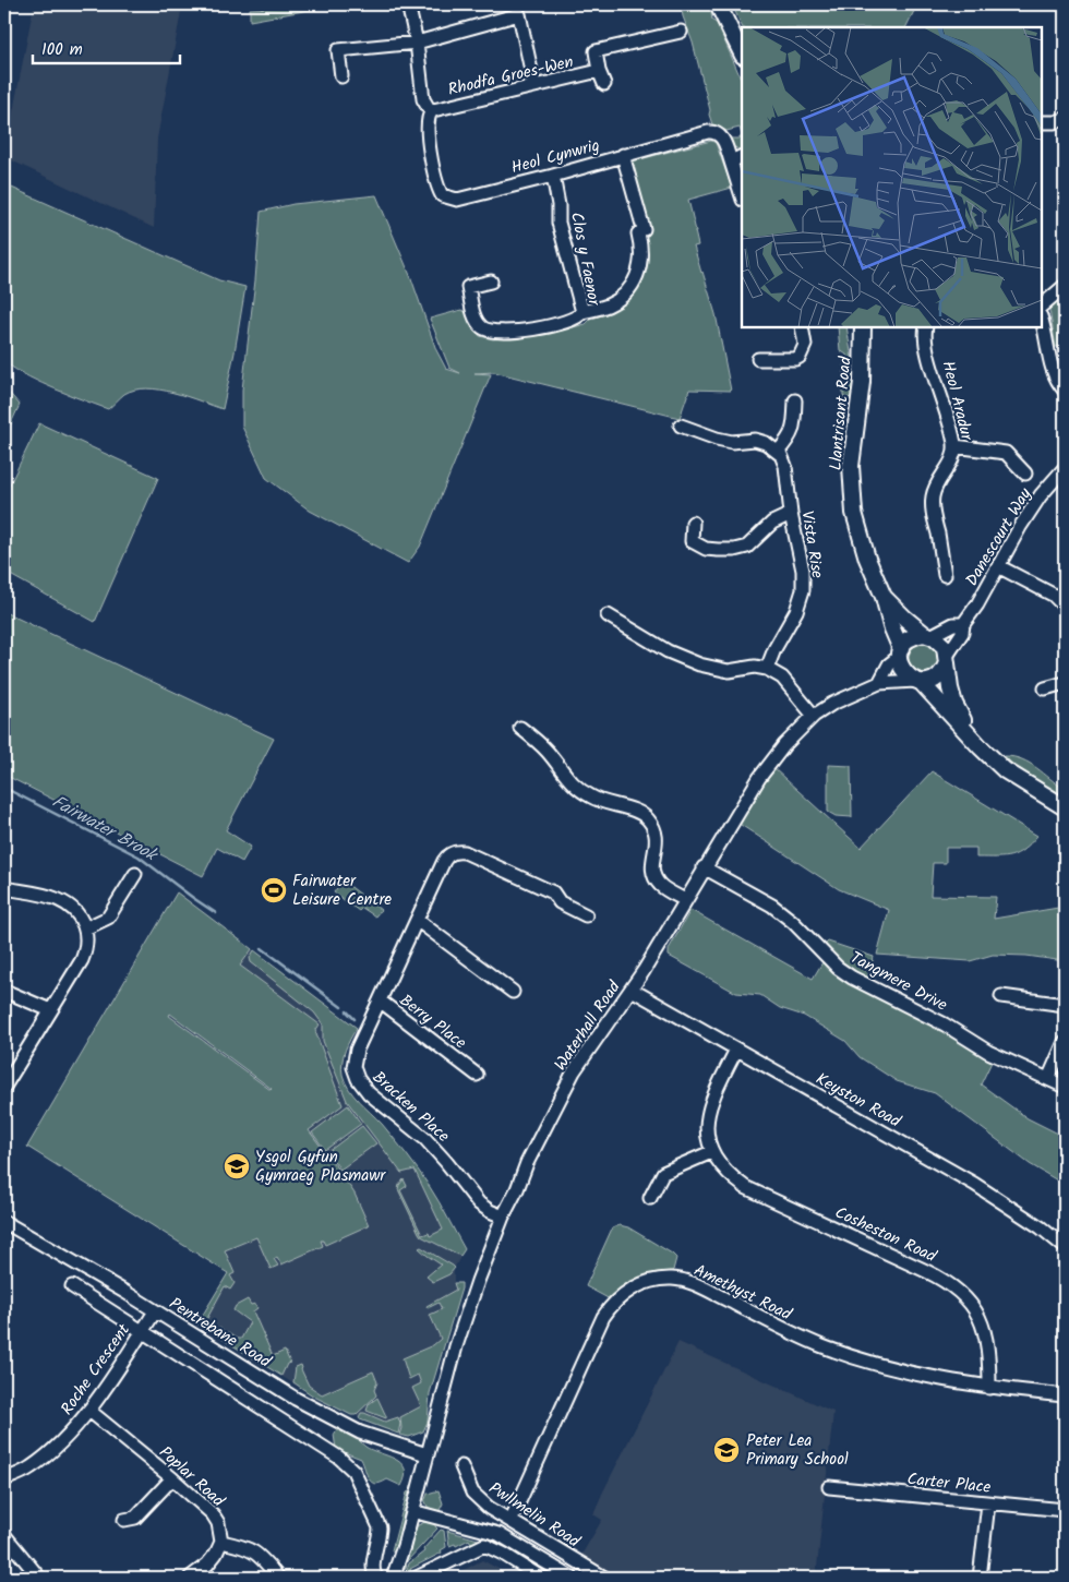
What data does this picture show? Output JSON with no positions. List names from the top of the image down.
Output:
{
  "streets": {
    "main road": ["Llantrisant Road"],
    "street": [
      "Rhodfa Groes-Wen",
      "Heol Cynwrig",
      "Clos y Faenor",
      "Heol Aradur",
      "Danescourt Way",
      "Vista Rise",
      "Tangmere Drive",
      "Berry Place",
      "Waterhall Road",
      "Keyston Road",
      "Bracken Place",
      "Cosheston Road",
      "Amethyst Road",
      "Pentrebane Road",
      "Roche Crescent",
      "Poplar Road",
      "Carter Place",
      "Pwllmelin Road"
    ]
  },
  "crossings": [
    ["Rhodfa Groes-Wen", "Heol Cynwrig"],
    ["Heol Cynwrig", "Clos y Faenor"],
    ["Llantrisant Road", "Danescourt Way"],
    ["Llantrisant Road", "Waterhall Road"],
    ["Danescourt Way", "Waterhall Road"],
    ["Tangmere Drive", "Waterhall Road"],
    ["Berry Place", "Bracken Place"],
    ["Waterhall Road", "Keyston Road"],
    ["Waterhall Road", "Bracken Place"],
    ["Waterhall Road", "Pentrebane Road"],
    ["Waterhall Road", "Pwllmelin Road"],
    ["Cosheston Road", "Amethyst Road"],
    ["Amethyst Road", "Pwllmelin Road"],
    ["Pentrebane Road", "Roche Crescent"],
    ["Roche Crescent", "Poplar Road"]
  ],
  "water": ["Fairwater Brook"],
  "places": {
    "sports": ["Fairwater Leisure Centre"],
    "school or university": ["Ysgol Gyfun Gymraeg Plasmawr", "Peter Lea Primary School"]
  },
  "scale_bar": "100 m"
}
